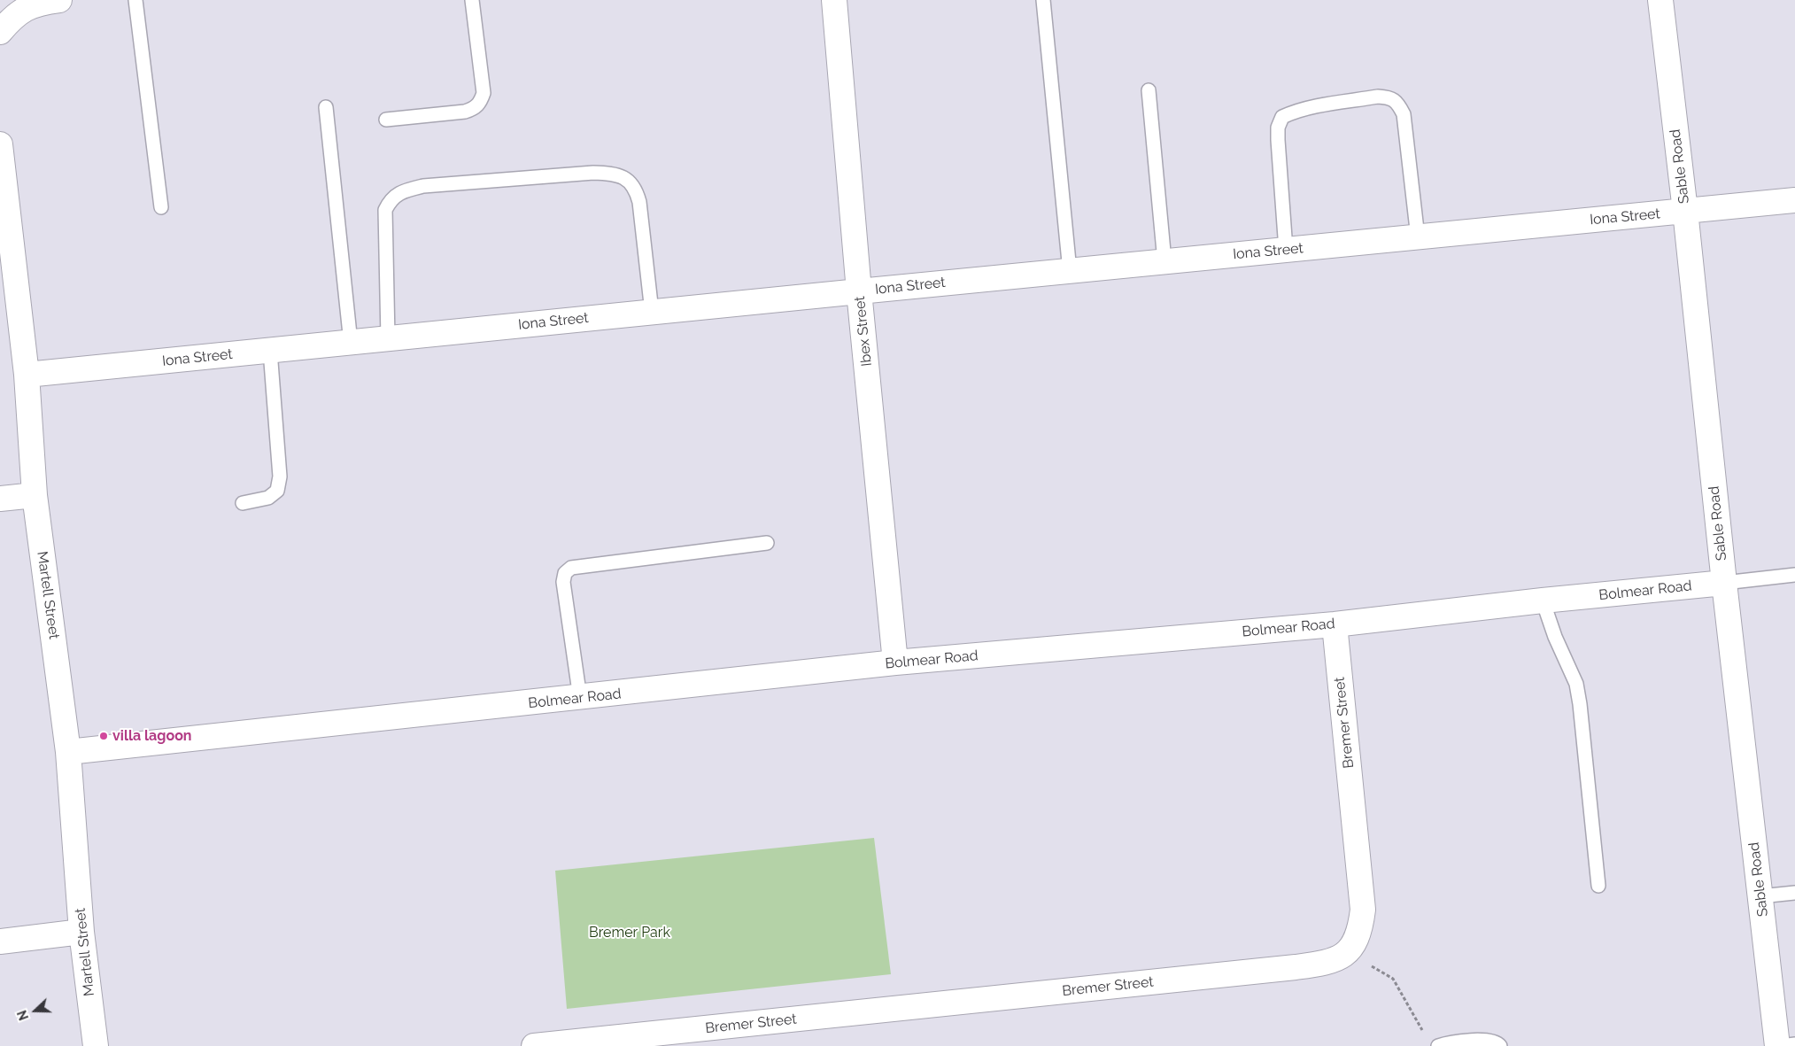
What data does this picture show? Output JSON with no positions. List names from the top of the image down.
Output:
{
  "streets": {
    "street": [
      "Sable Road",
      "Iona Street",
      "Ibex Street",
      "Bolmear Road",
      "Martell Street",
      "Bremer Street"
    ]
  },
  "crossings": [
    ["Sable Road", "Iona Street"],
    ["Sable Road", "Bolmear Road"],
    ["Iona Street", "Ibex Street"],
    ["Iona Street", "Martell Street"],
    ["Ibex Street", "Bolmear Road"],
    ["Bolmear Road", "Martell Street"],
    ["Bolmear Road", "Bremer Street"]
  ],
  "parks": ["Bremer Park"],
  "places": ["villa lagoon"],
  "north": "left"
}
